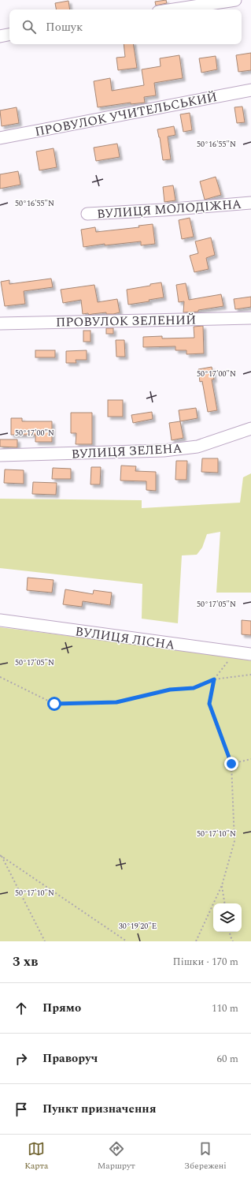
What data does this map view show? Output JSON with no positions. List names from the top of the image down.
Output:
{
  "streets": {
    "street": [
      "ПРОВУЛОК УЧИТЕЛЬСЬКИЙ",
      "ВУЛИЦЯ МОЛОДІЖНА",
      "ПРОВУЛОК ЗЕЛЕНИЙ",
      "ВУЛИЦЯ ЗЕЛЕНА",
      "ВУЛИЦЯ ЛІСНА"
    ]
  },
  "page": {
    "search": "Пошук",
    "heading": ["3 хв", "Пішки · 170 m"],
    "list": [
      ["Прямо", "110 m"],
      ["Праворуч", "60 m"],
      "Пункт призначення"
    ],
    "nav": ["Карта", "Маршрут", "Збережені"]
  },
  "coordinates": [
    "50°16'55\"N",
    "50°17'00\"N",
    "50°17'05\"N",
    "50°17'10\"N",
    "30°19'20\"E"
  ]
}
